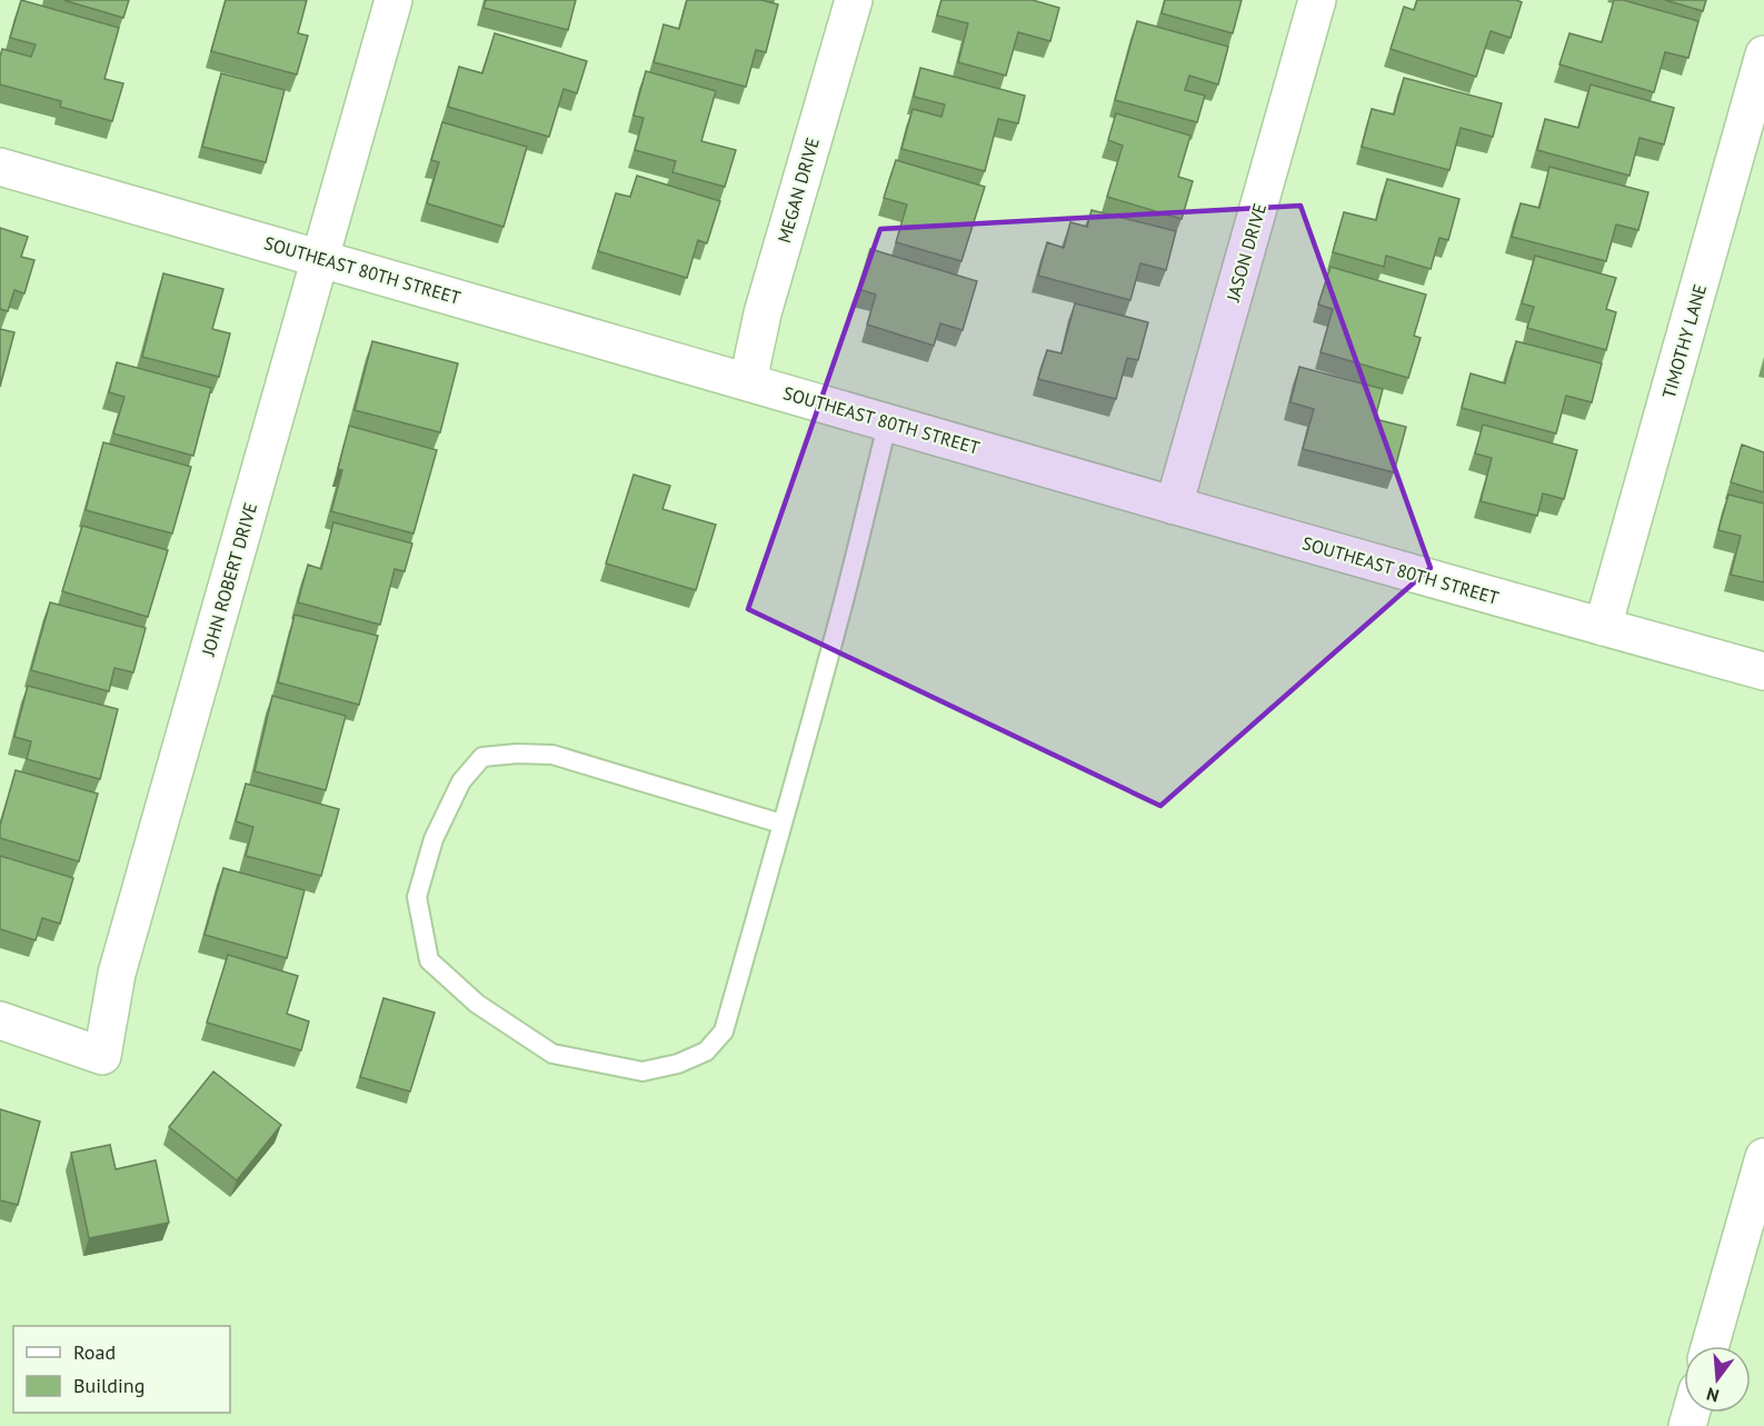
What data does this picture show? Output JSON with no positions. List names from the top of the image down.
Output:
{
  "streets": {
    "street": [
      "MEGAN DRIVE",
      "JASON DRIVE",
      "SOUTHEAST 80TH STREET",
      "TIMOTHY LANE",
      "JOHN ROBERT DRIVE"
    ]
  },
  "crossings": [
    ["MEGAN DRIVE", "SOUTHEAST 80TH STREET"],
    ["JASON DRIVE", "SOUTHEAST 80TH STREET"],
    ["SOUTHEAST 80TH STREET", "TIMOTHY LANE"],
    ["SOUTHEAST 80TH STREET", "JOHN ROBERT DRIVE"]
  ],
  "legend": ["Road", "Building"],
  "north": "bottom"
}
